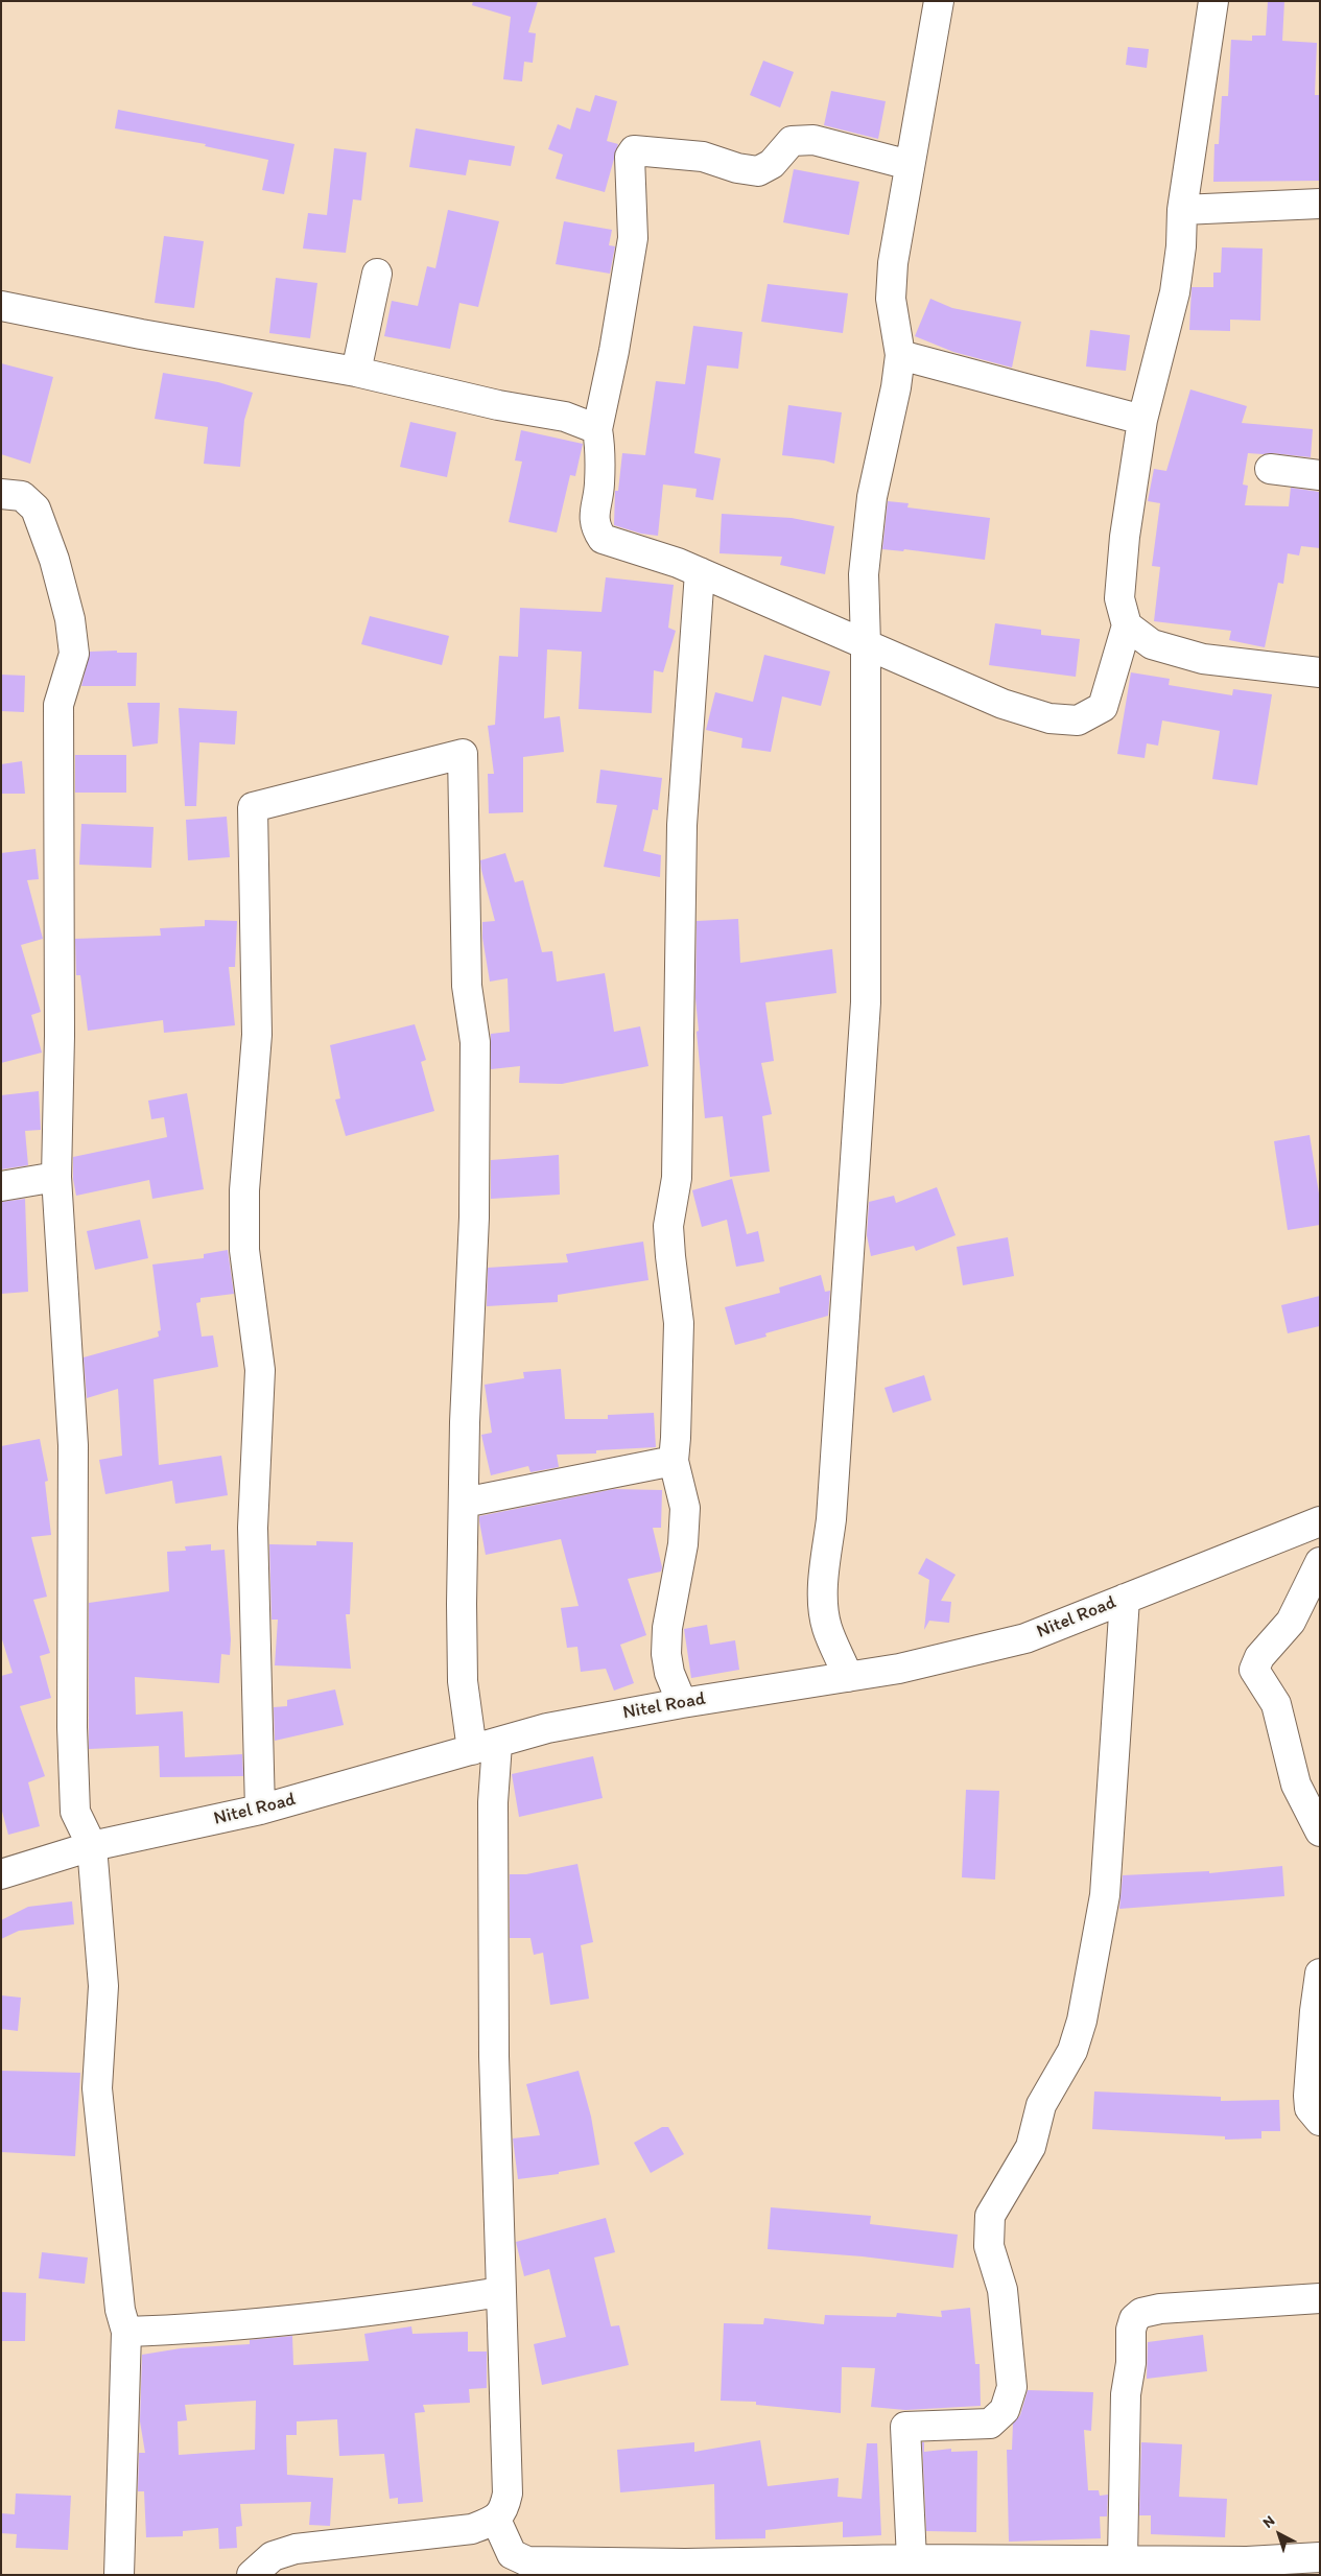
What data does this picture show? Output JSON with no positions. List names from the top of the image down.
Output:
{
  "streets": {
    "street": ["Nitel Road"]
  },
  "north": "top left"
}
